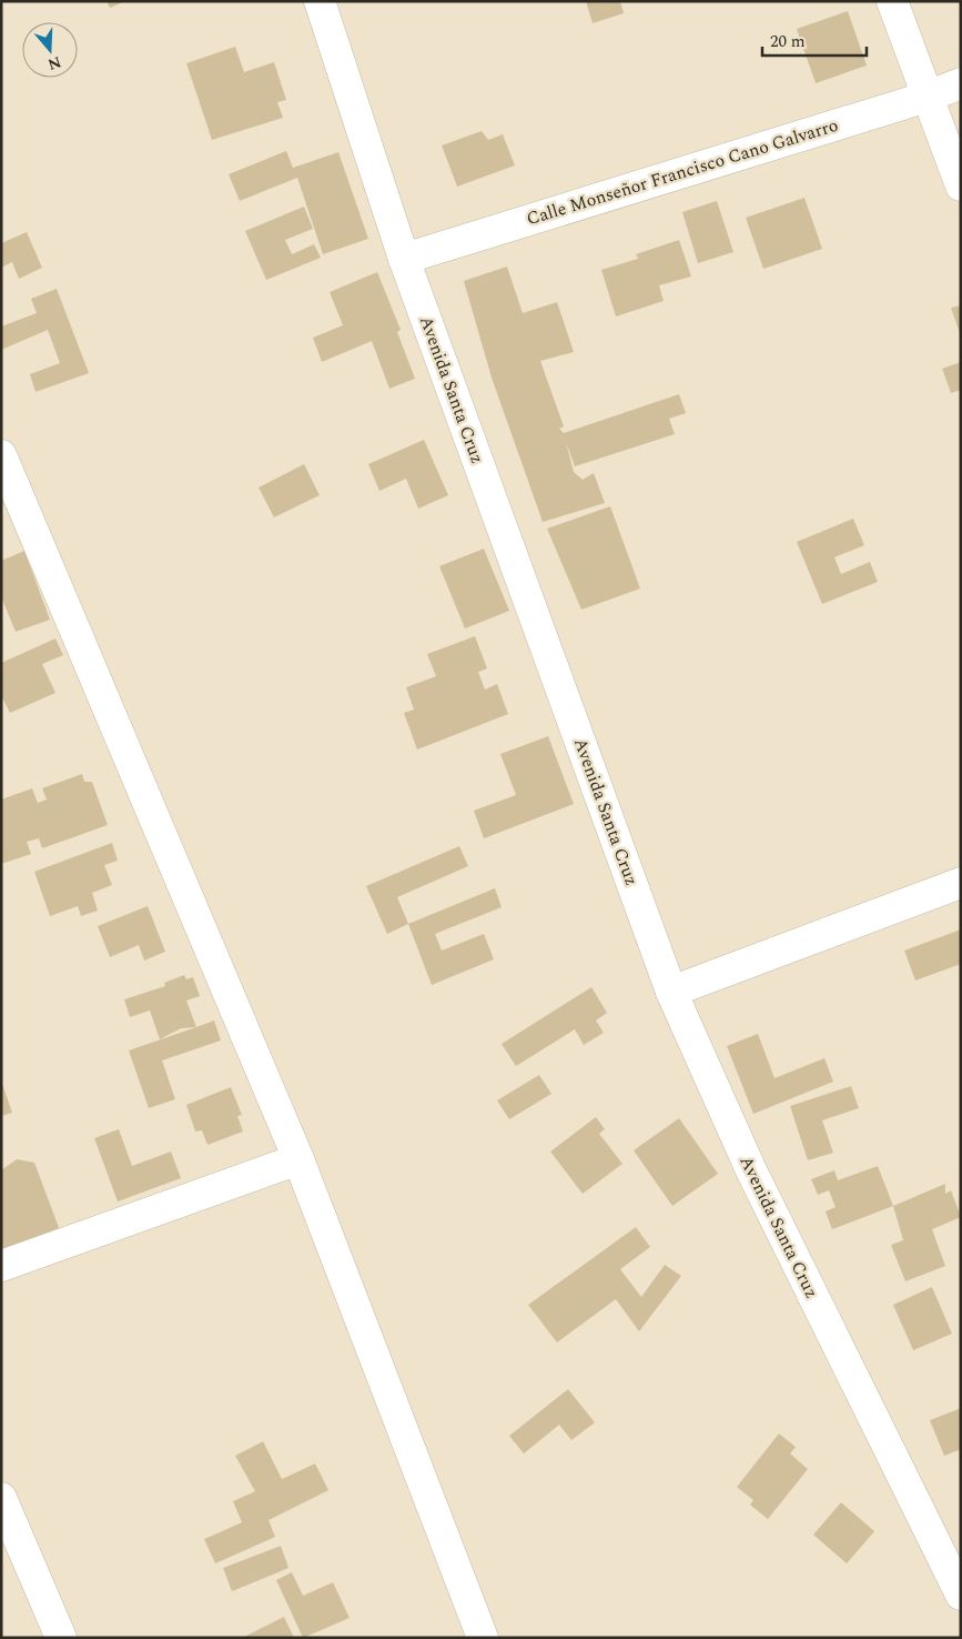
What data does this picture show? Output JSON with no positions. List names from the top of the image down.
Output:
{
  "streets": {
    "street": ["Calle Monseñor Francisco Cano Galvarro", "Avenida Santa Cruz"]
  },
  "crossings": [
    ["Calle Monseñor Francisco Cano Galvarro", "Avenida Santa Cruz"]
  ],
  "scale_bar": "20 m",
  "north": "bottom"
}
